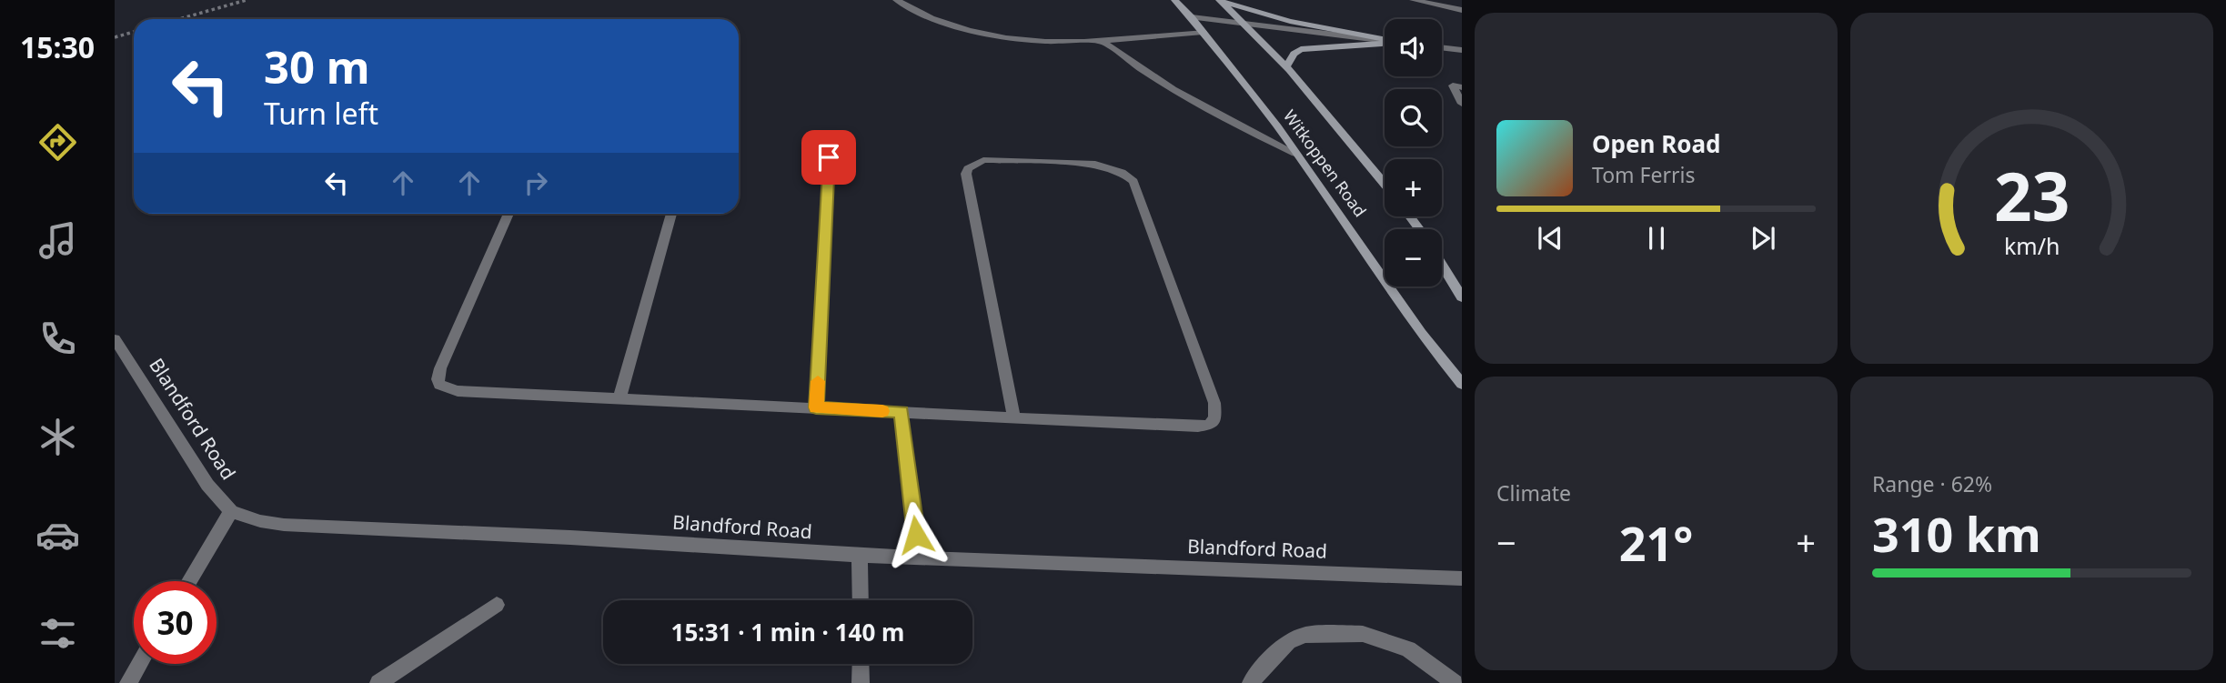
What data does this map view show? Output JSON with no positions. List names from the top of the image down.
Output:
{
  "streets": {
    "main road": ["Witkoppen Road"],
    "street": ["Blandford Road"]
  },
  "page": {
    "tabs": "15:30",
    "map_buttons": ["+", "−"],
    "turn": ["30 m", "Turn left"],
    "song": ["Open Road", "Tom Ferris"],
    "tile": [
      "Climate",
      ["Range · 62%", "310 km"]
    ],
    "heat": ["−", "21°", "+"],
    "limit": "30",
    "trip": "15:31 · 1 min · 140 m",
    "gauge": ["23", "km/h"]
  }
}
